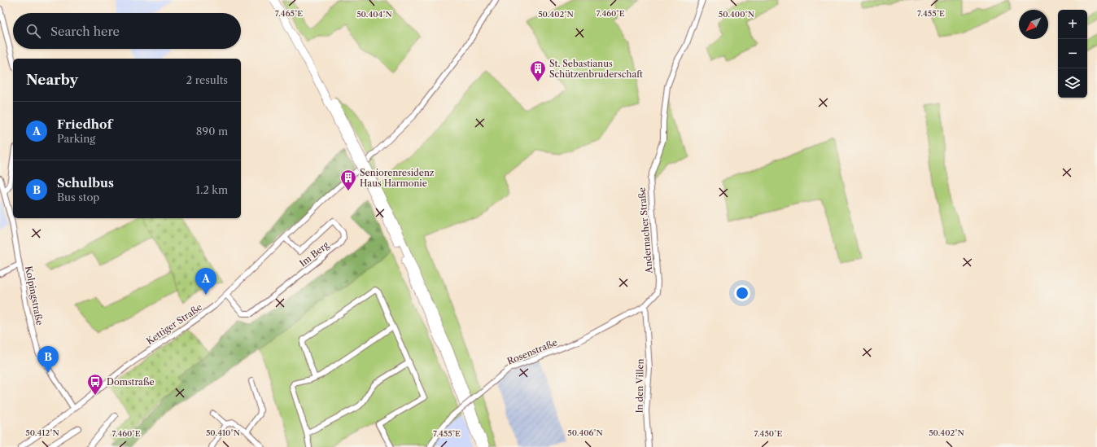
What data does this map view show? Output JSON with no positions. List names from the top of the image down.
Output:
{
  "streets": {
    "street": [
      "Andernacher Straße",
      "Im Berg",
      "Kolpingstraße",
      "Kettiger Straße",
      "Rosenstraße",
      "In den Villen"
    ]
  },
  "crossings": [
    ["Andernacher Straße", "Rosenstraße"],
    ["Im Berg", "Kettiger Straße"],
    ["Kolpingstraße", "Kettiger Straße"],
    ["Rosenstraße", "In den Villen"]
  ],
  "places": {
    "building": ["St. Sebastianus Schützenbruderschaft", "Seniorenresidenz Haus Harmonie"],
    "bus stop": ["Domstraße"]
  },
  "north": "bottom left",
  "page": {
    "map_buttons": ["+", "−"],
    "search": "Search here",
    "heading": ["Nearby", "2 results"],
    "list": [
      {
        "mark": "A",
        "name": "Friedhof",
        "note": "Parking",
        "value": "890 m"
      },
      {
        "mark": "B",
        "name": "Schulbus",
        "note": "Bus stop",
        "value": "1.2 km"
      }
    ],
    "pins": ["A", "B"]
  },
  "coordinates": [
    "7.465°E",
    "7.460°E",
    "7.455°E",
    "50.404°N",
    "50.402°N",
    "50.400°N",
    "50.412°N",
    "50.410°N",
    "50.406°N",
    "7.450°E"
  ]
}
